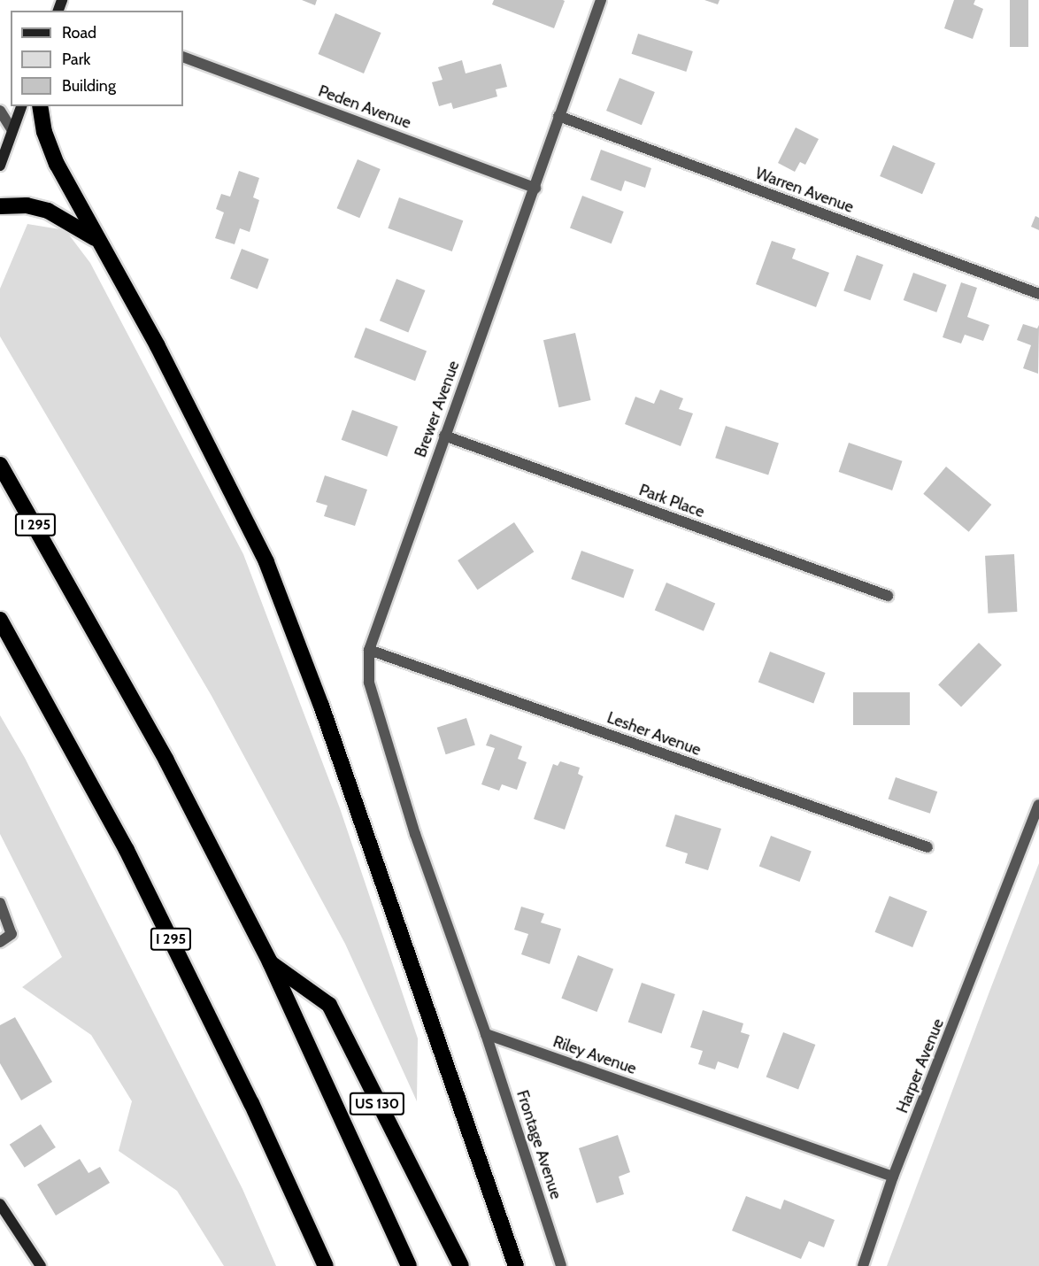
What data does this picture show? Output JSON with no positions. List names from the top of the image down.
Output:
{
  "streets": {
    "highway": ["I 295", "US 130"],
    "street": [
      "Peden Avenue",
      "Warren Avenue",
      "Brewer Avenue",
      "Park Place",
      "Lesher Avenue",
      "Riley Avenue",
      "Harper Avenue",
      "Frontage Avenue"
    ]
  },
  "crossings": [
    ["Peden Avenue", "Brewer Avenue"],
    ["Warren Avenue", "Brewer Avenue"],
    ["Brewer Avenue", "Park Place"],
    ["Brewer Avenue", "Lesher Avenue"],
    ["Brewer Avenue", "Riley Avenue"],
    ["Brewer Avenue", "Frontage Avenue"],
    ["I 295", "US 130"],
    ["Riley Avenue", "Harper Avenue"],
    ["Riley Avenue", "Frontage Avenue"]
  ],
  "legend": ["Road", "Park", "Building"]
}
